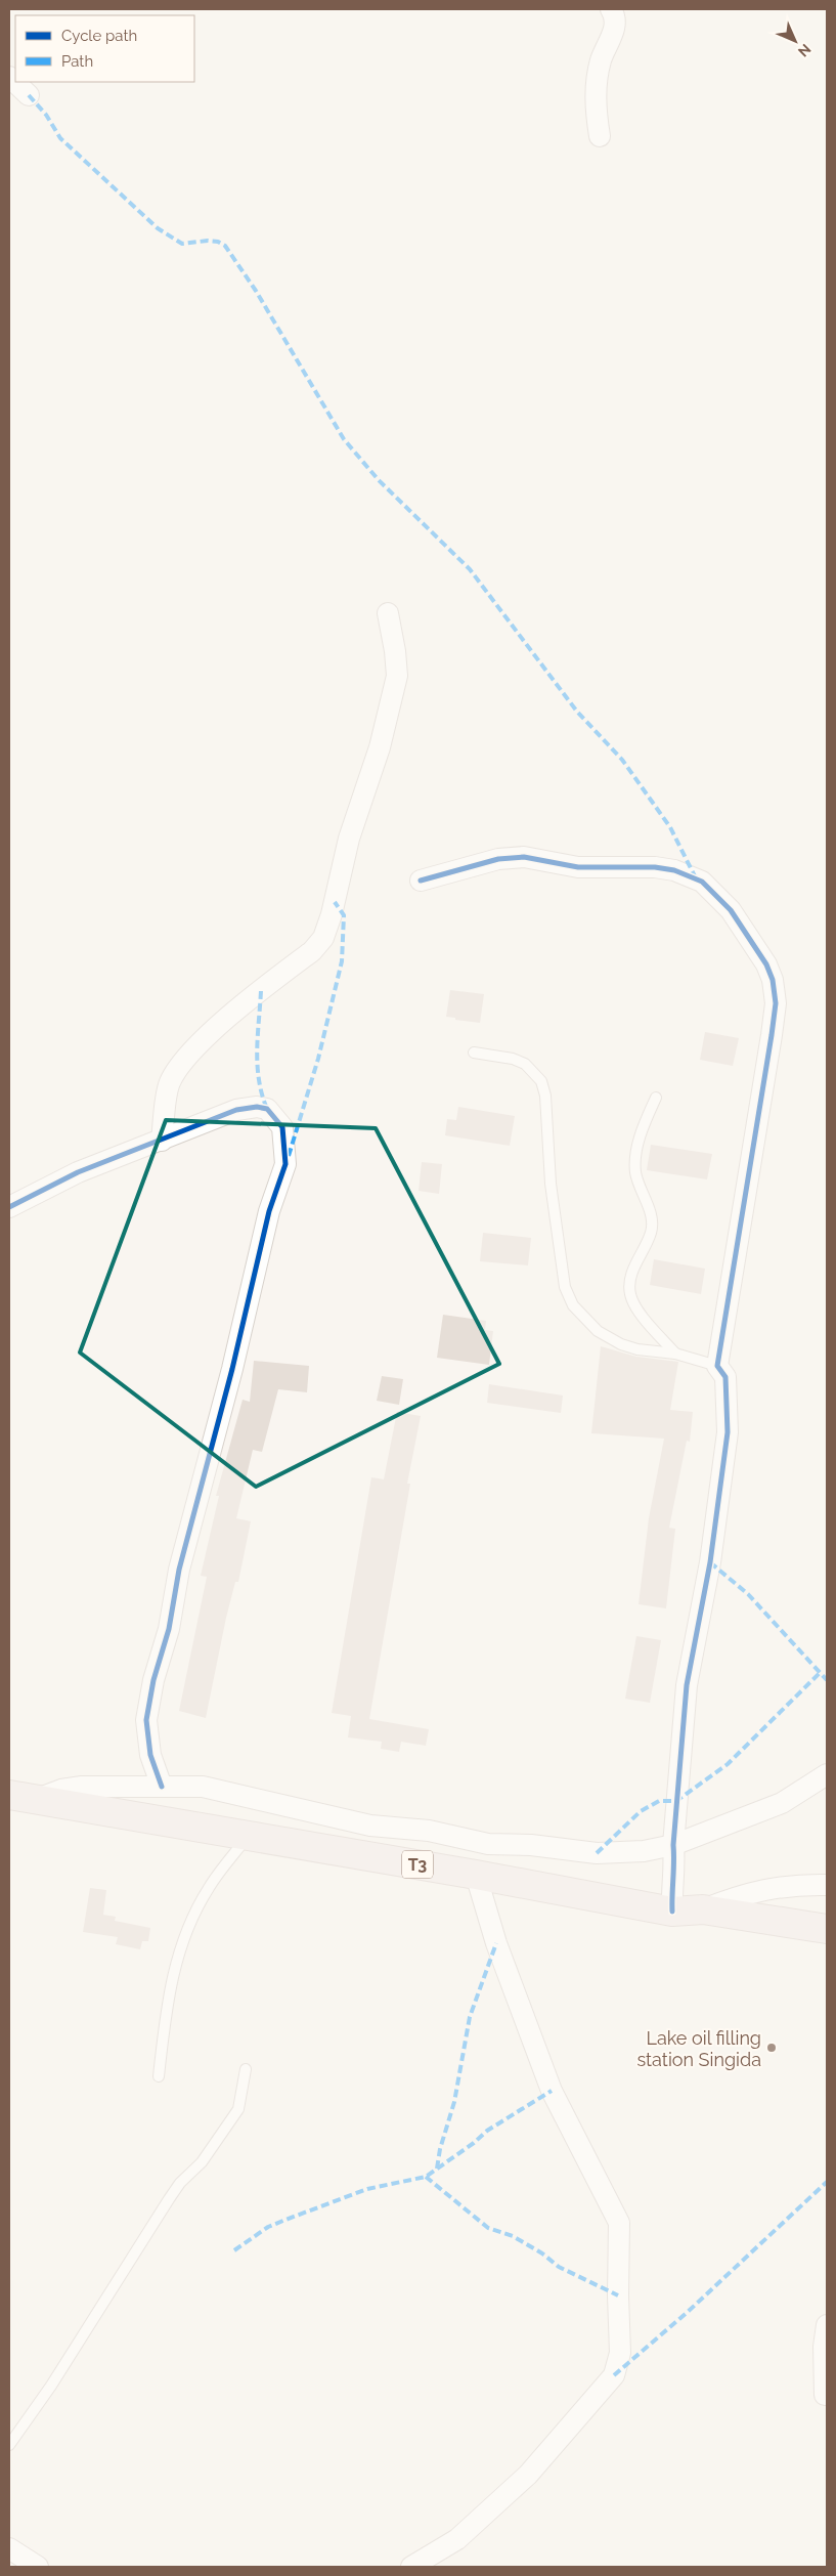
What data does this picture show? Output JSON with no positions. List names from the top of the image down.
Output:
{
  "streets": {
    "highway": ["T3"]
  },
  "places": ["Lake oil filling station Singida"],
  "legend": ["Cycle path", "Path"],
  "north": "bottom right"
}
